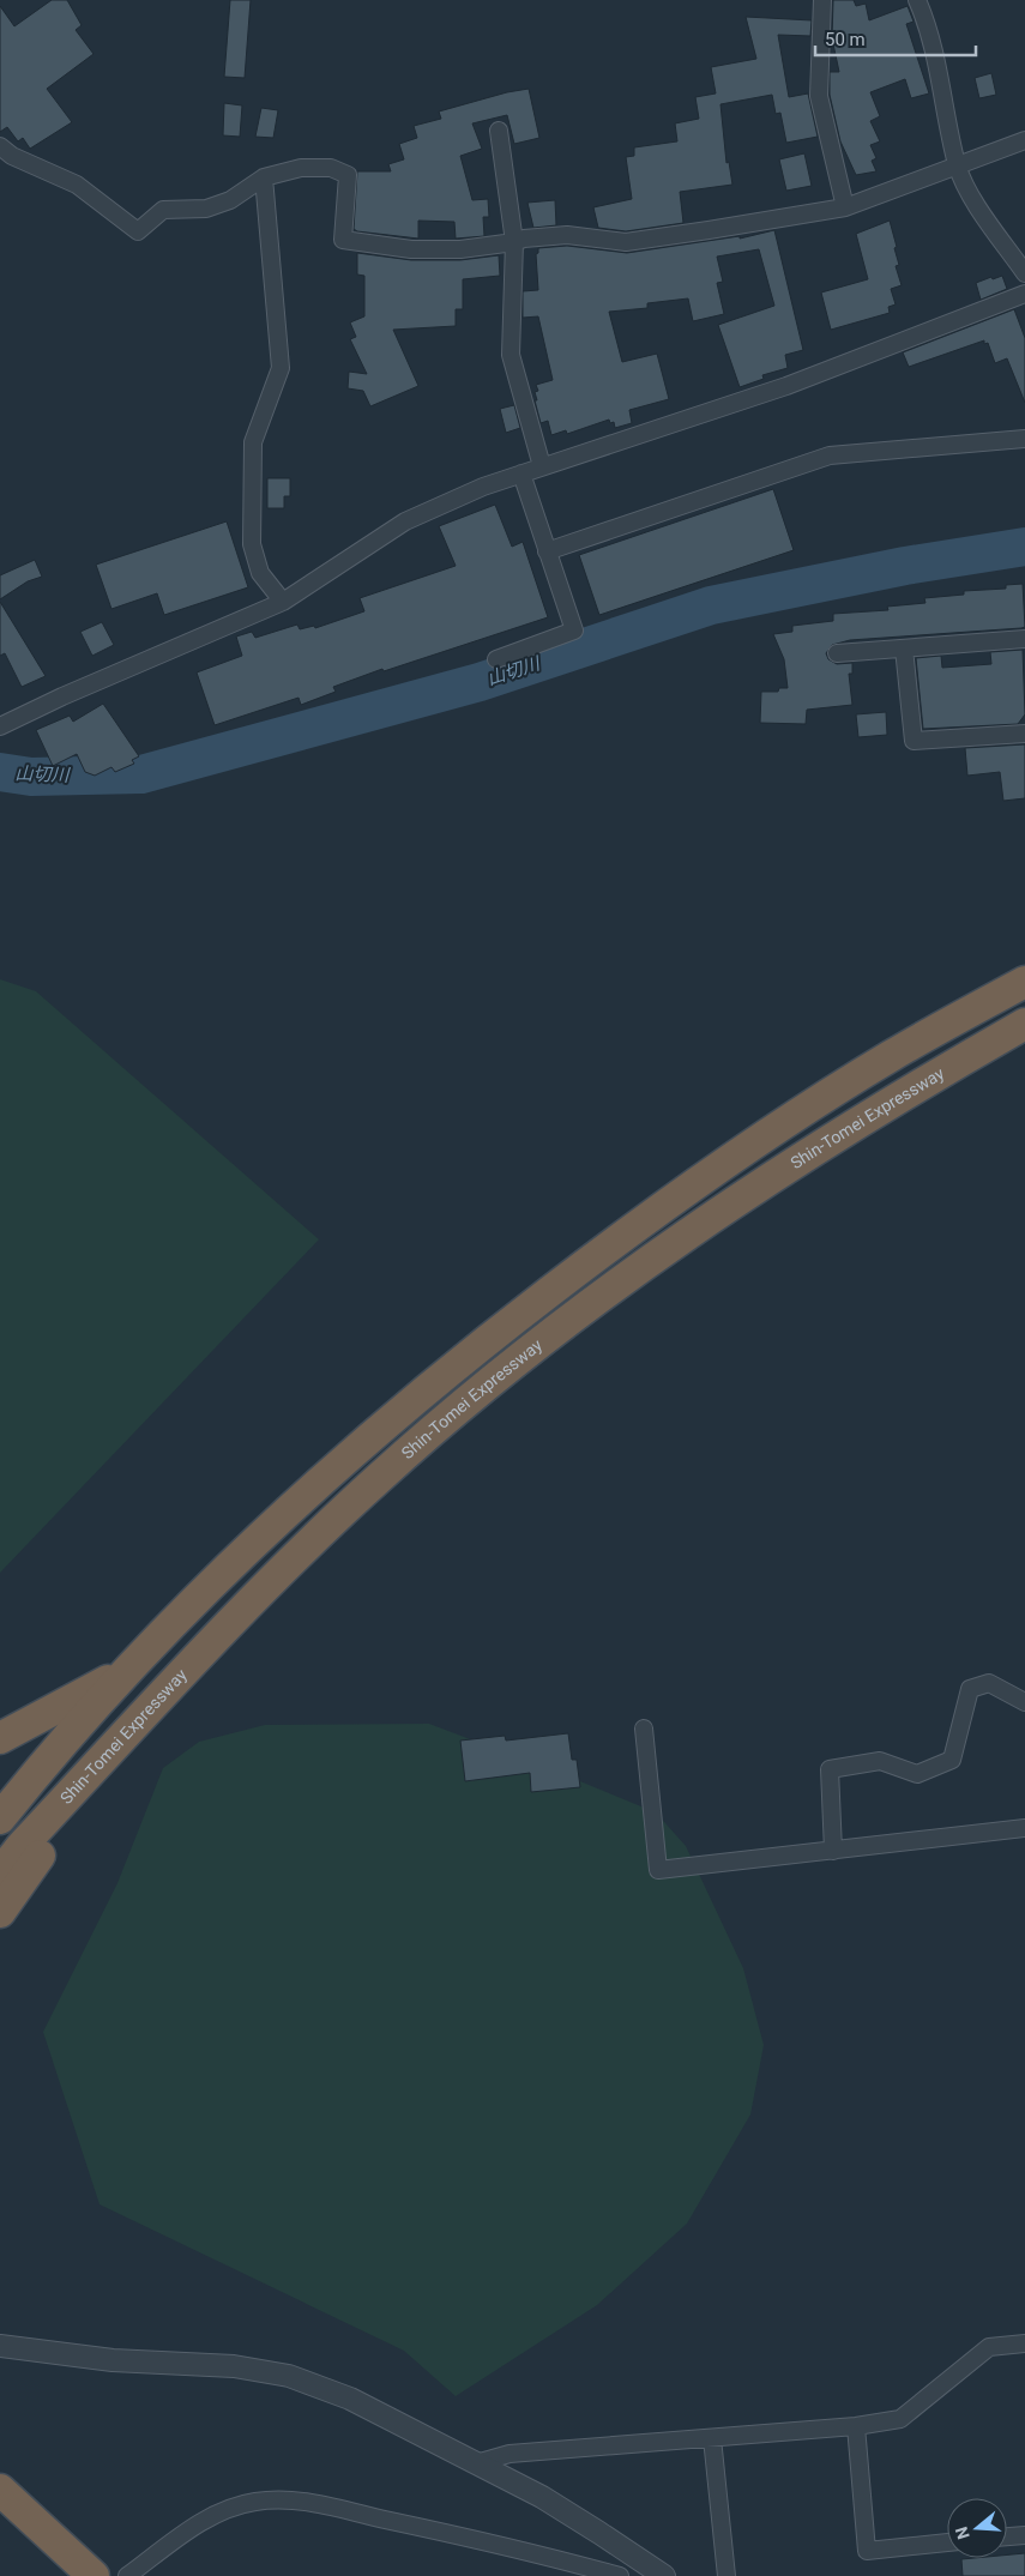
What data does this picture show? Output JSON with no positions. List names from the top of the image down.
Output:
{
  "streets": {
    "highway": ["Shin-Tomei Expressway"]
  },
  "water": ["山切川"],
  "scale_bar": "50 m",
  "north": "left"
}
